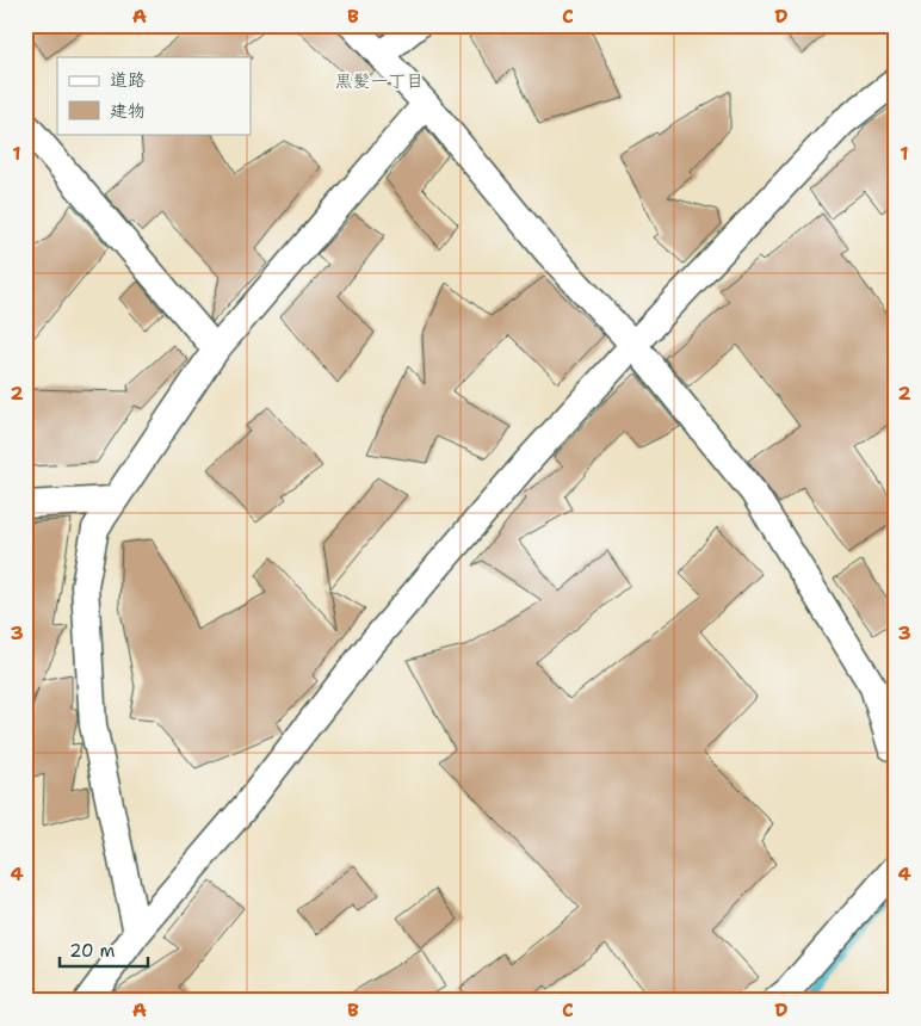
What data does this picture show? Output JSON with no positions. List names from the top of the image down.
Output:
{
  "districts": ["黒髪一丁目"],
  "legend": ["道路", "建物"],
  "scale_bar": "20 m",
  "grid": {
    "columns": [
      "A",
      "B",
      "C",
      "D"
    ],
    "rows": [
      "1",
      "2",
      "3",
      "4"
    ]
  }
}
